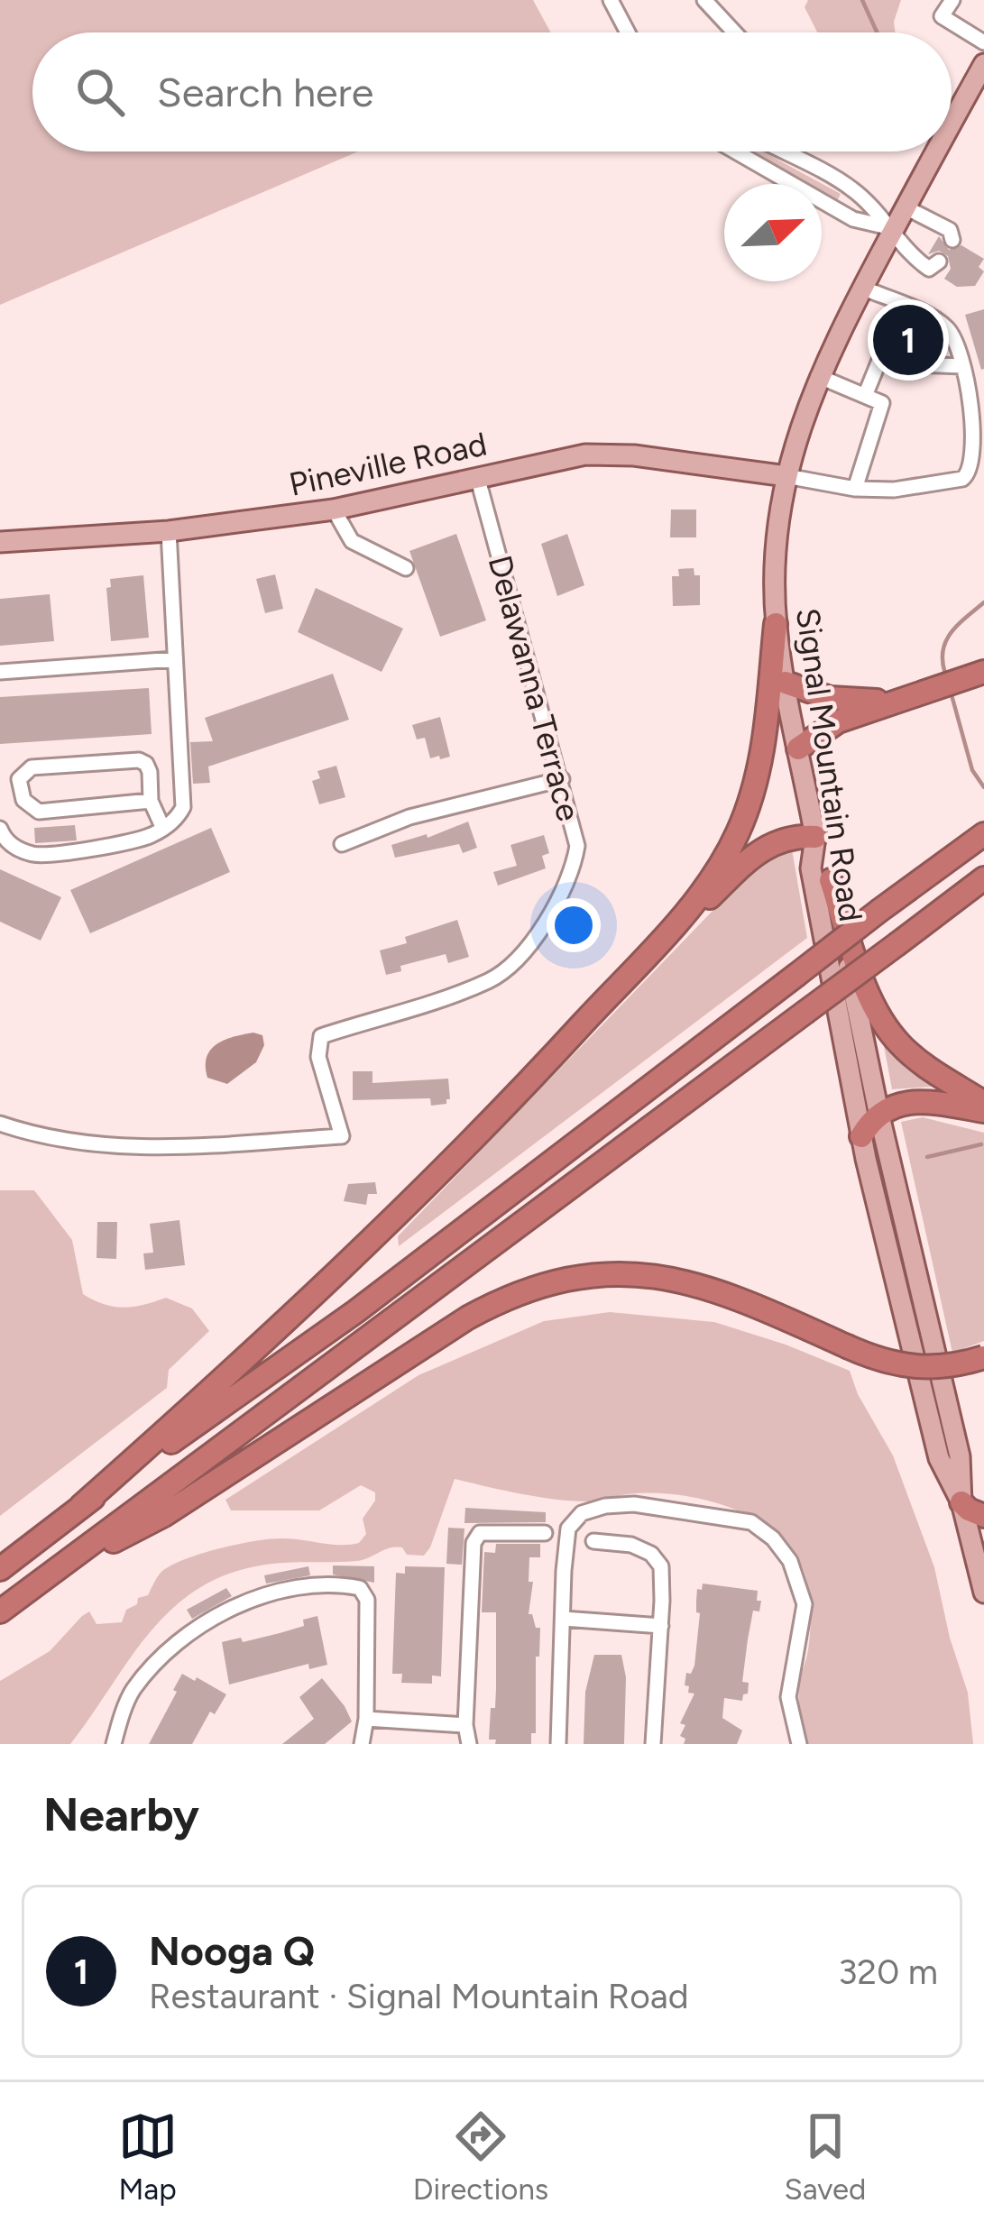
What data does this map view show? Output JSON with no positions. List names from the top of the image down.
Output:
{
  "streets": {
    "main road": ["Pineville Road", "Signal Mountain Road"],
    "street": ["Delawanna Terrace"]
  },
  "crossings": [
    ["Pineville Road", "Delawanna Terrace"],
    ["Pineville Road", "Signal Mountain Road"]
  ],
  "north": "top right",
  "page": {
    "search": "Search here",
    "pins": "1",
    "heading": "Nearby",
    "list": [
      {
        "mark": "1",
        "name": "Nooga Q",
        "note": "Restaurant · Signal Mountain Road",
        "value": "320 m"
      }
    ],
    "nav": ["Map", "Directions", "Saved"]
  }
}
